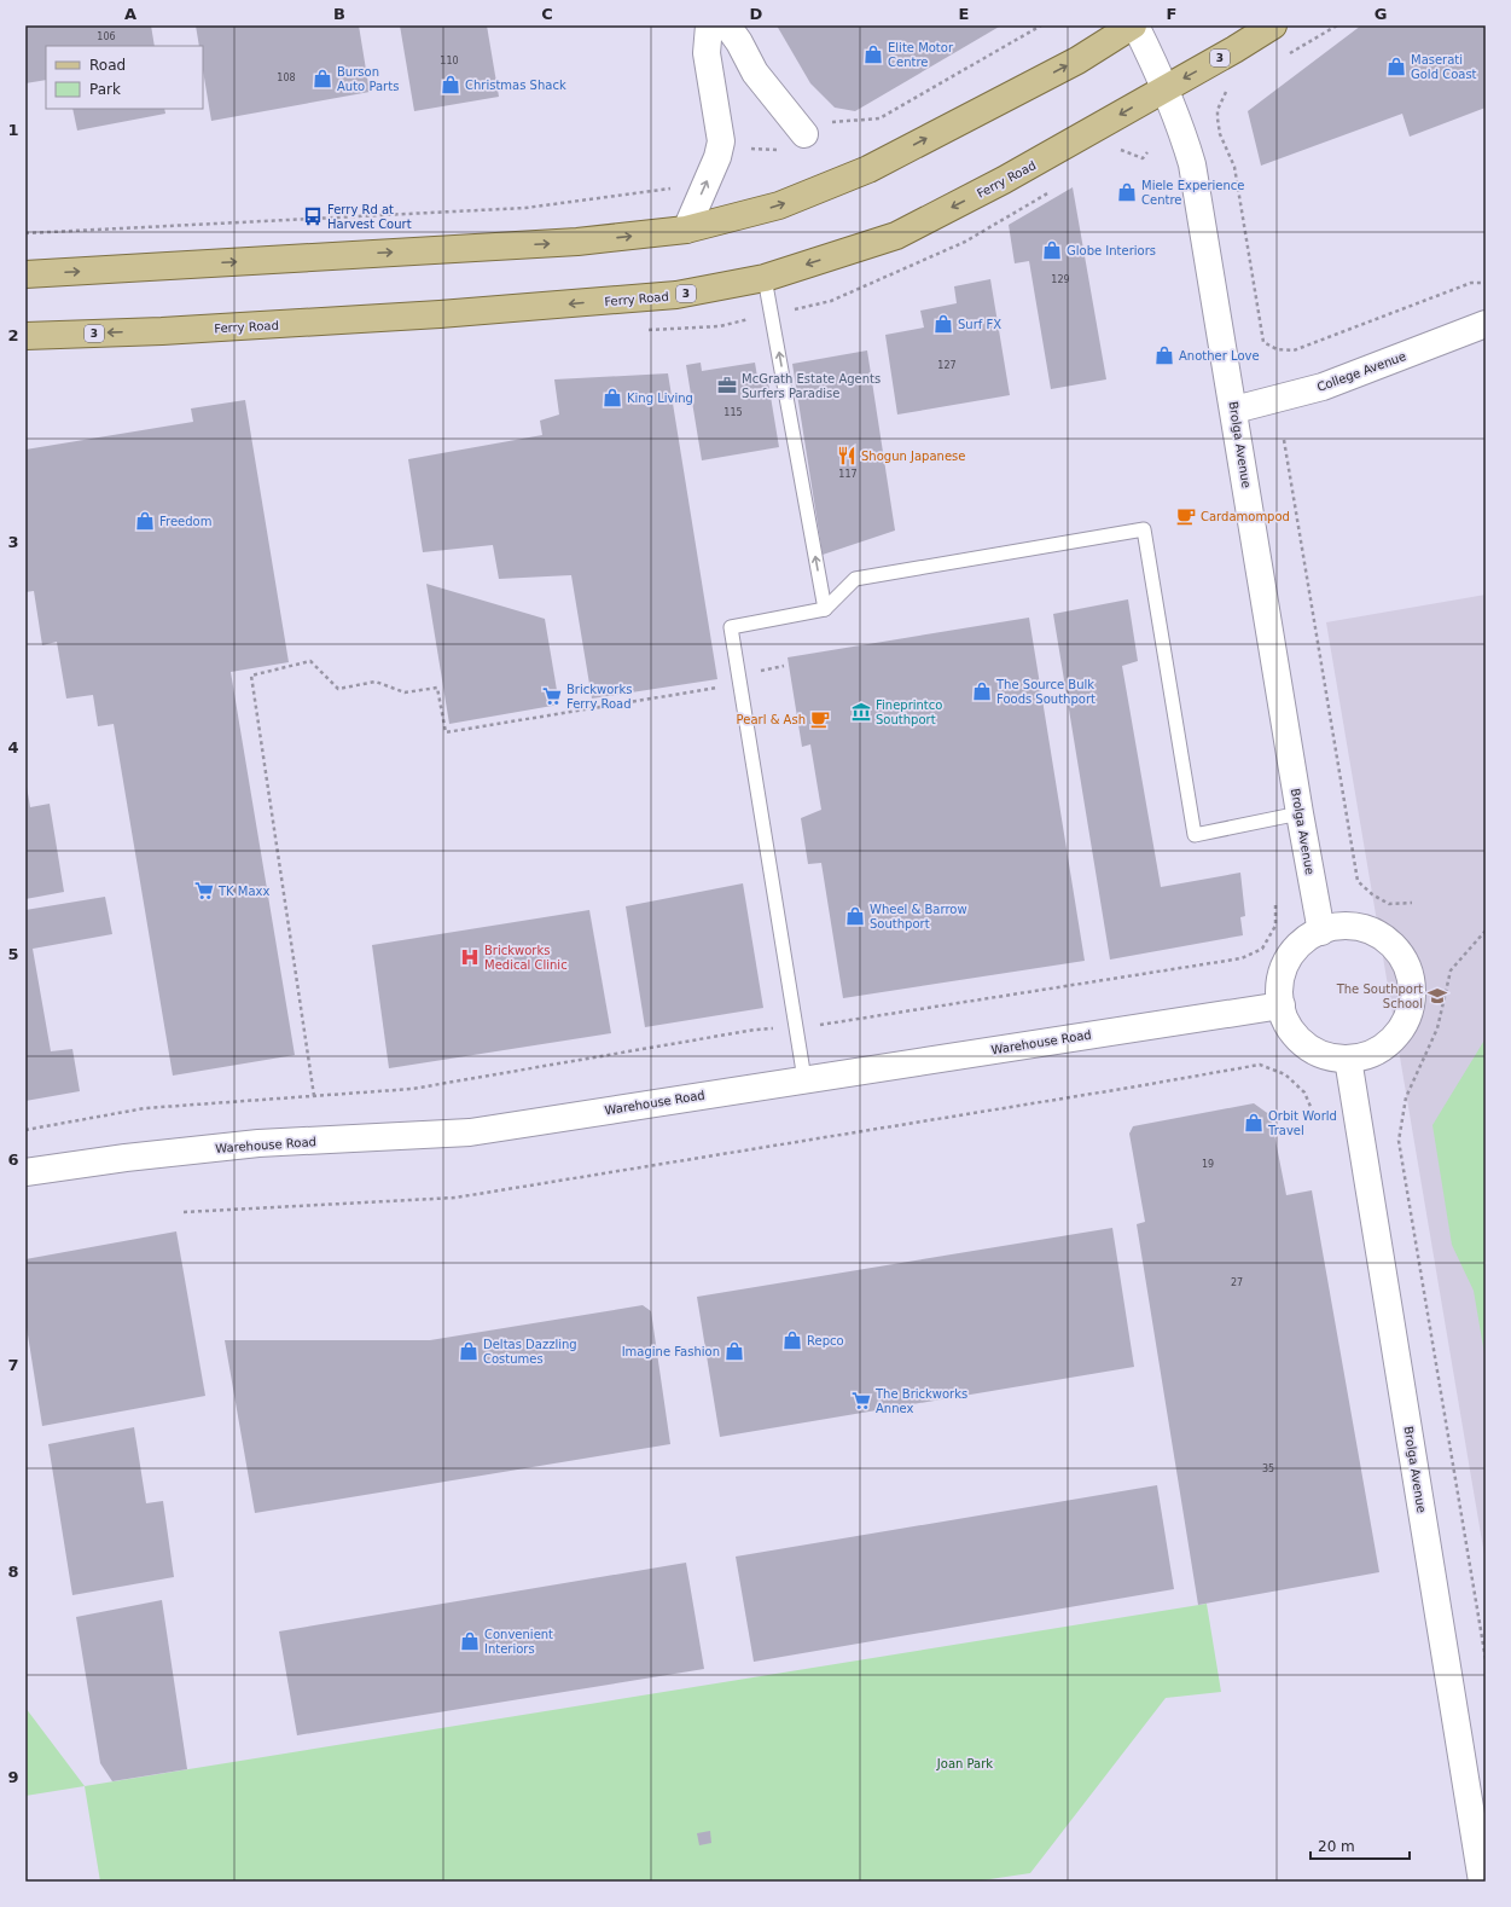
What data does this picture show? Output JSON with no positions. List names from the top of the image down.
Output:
{
  "streets": {
    "main road": ["3", "Ferry Road"],
    "street": ["College Avenue", "Brolga Avenue", "Warehouse Road"]
  },
  "crossings": [
    ["Ferry Road", "Brolga Avenue"],
    ["College Avenue", "Brolga Avenue"],
    ["Brolga Avenue", "Warehouse Road"]
  ],
  "parks": ["Joan Park"],
  "places": {
    "shop": [
      "Elite Motor Centre",
      "Maserati Gold Coast",
      "Burson Auto Parts",
      "Christmas Shack",
      "Miele Experience Centre",
      "Globe Interiors",
      "Surf FX",
      "Another Love",
      "King Living",
      "Freedom",
      "The Source Bulk Foods Southport",
      "Wheel & Barrow Southport",
      "Orbit World Travel",
      "Repco",
      "Deltas Dazzling Costumes",
      "Imagine Fashion",
      "Convenient Interiors"
    ],
    "bus stop": ["Ferry Rd at Harvest Court"],
    "office": ["McGrath Estate Agents Surfers Paradise"],
    "restaurant": ["Shogun Japanese"],
    "cafe": ["Cardamompod", "Pearl & Ash"],
    "supermarket": ["Brickworks Ferry Road", "TK Maxx", "The Brickworks Annex"],
    "museum": ["Fineprintco Southport"],
    "hospital": ["Brickworks Medical Clinic"],
    "school or university": ["The Southport School"]
  },
  "house_numbers": [
    "106",
    "110",
    "108",
    "129",
    "127",
    "115",
    "117",
    "19",
    "27",
    "35"
  ],
  "legend": ["Road", "Park"],
  "scale_bar": "20 m",
  "grid": {
    "columns": [
      "A",
      "B",
      "C",
      "D",
      "E",
      "F",
      "G"
    ],
    "rows": [
      "1",
      "2",
      "3",
      "4",
      "5",
      "6",
      "7",
      "8",
      "9"
    ]
  }
}
